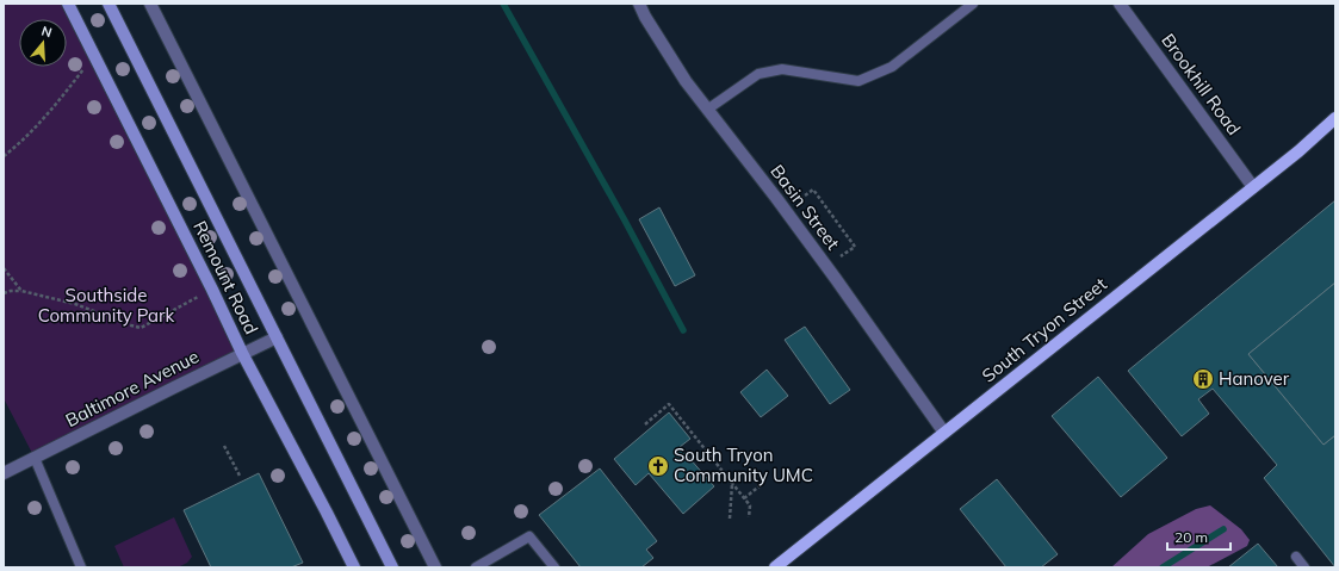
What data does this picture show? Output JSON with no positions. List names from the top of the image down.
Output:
{
  "streets": {
    "main road": ["Remount Road", "South Tryon Street"],
    "street": ["Brookhill Road", "Basin Street", "Baltimore Avenue"]
  },
  "crossings": [
    ["Brookhill Road", "South Tryon Street"],
    ["Basin Street", "South Tryon Street"],
    ["Remount Road", "Baltimore Avenue"]
  ],
  "parks": ["Southside Community Park"],
  "places": {
    "building": ["Hanover"],
    "church": ["South Tryon Community UMC"]
  },
  "scale_bar": "20 m",
  "north": "top"
}
